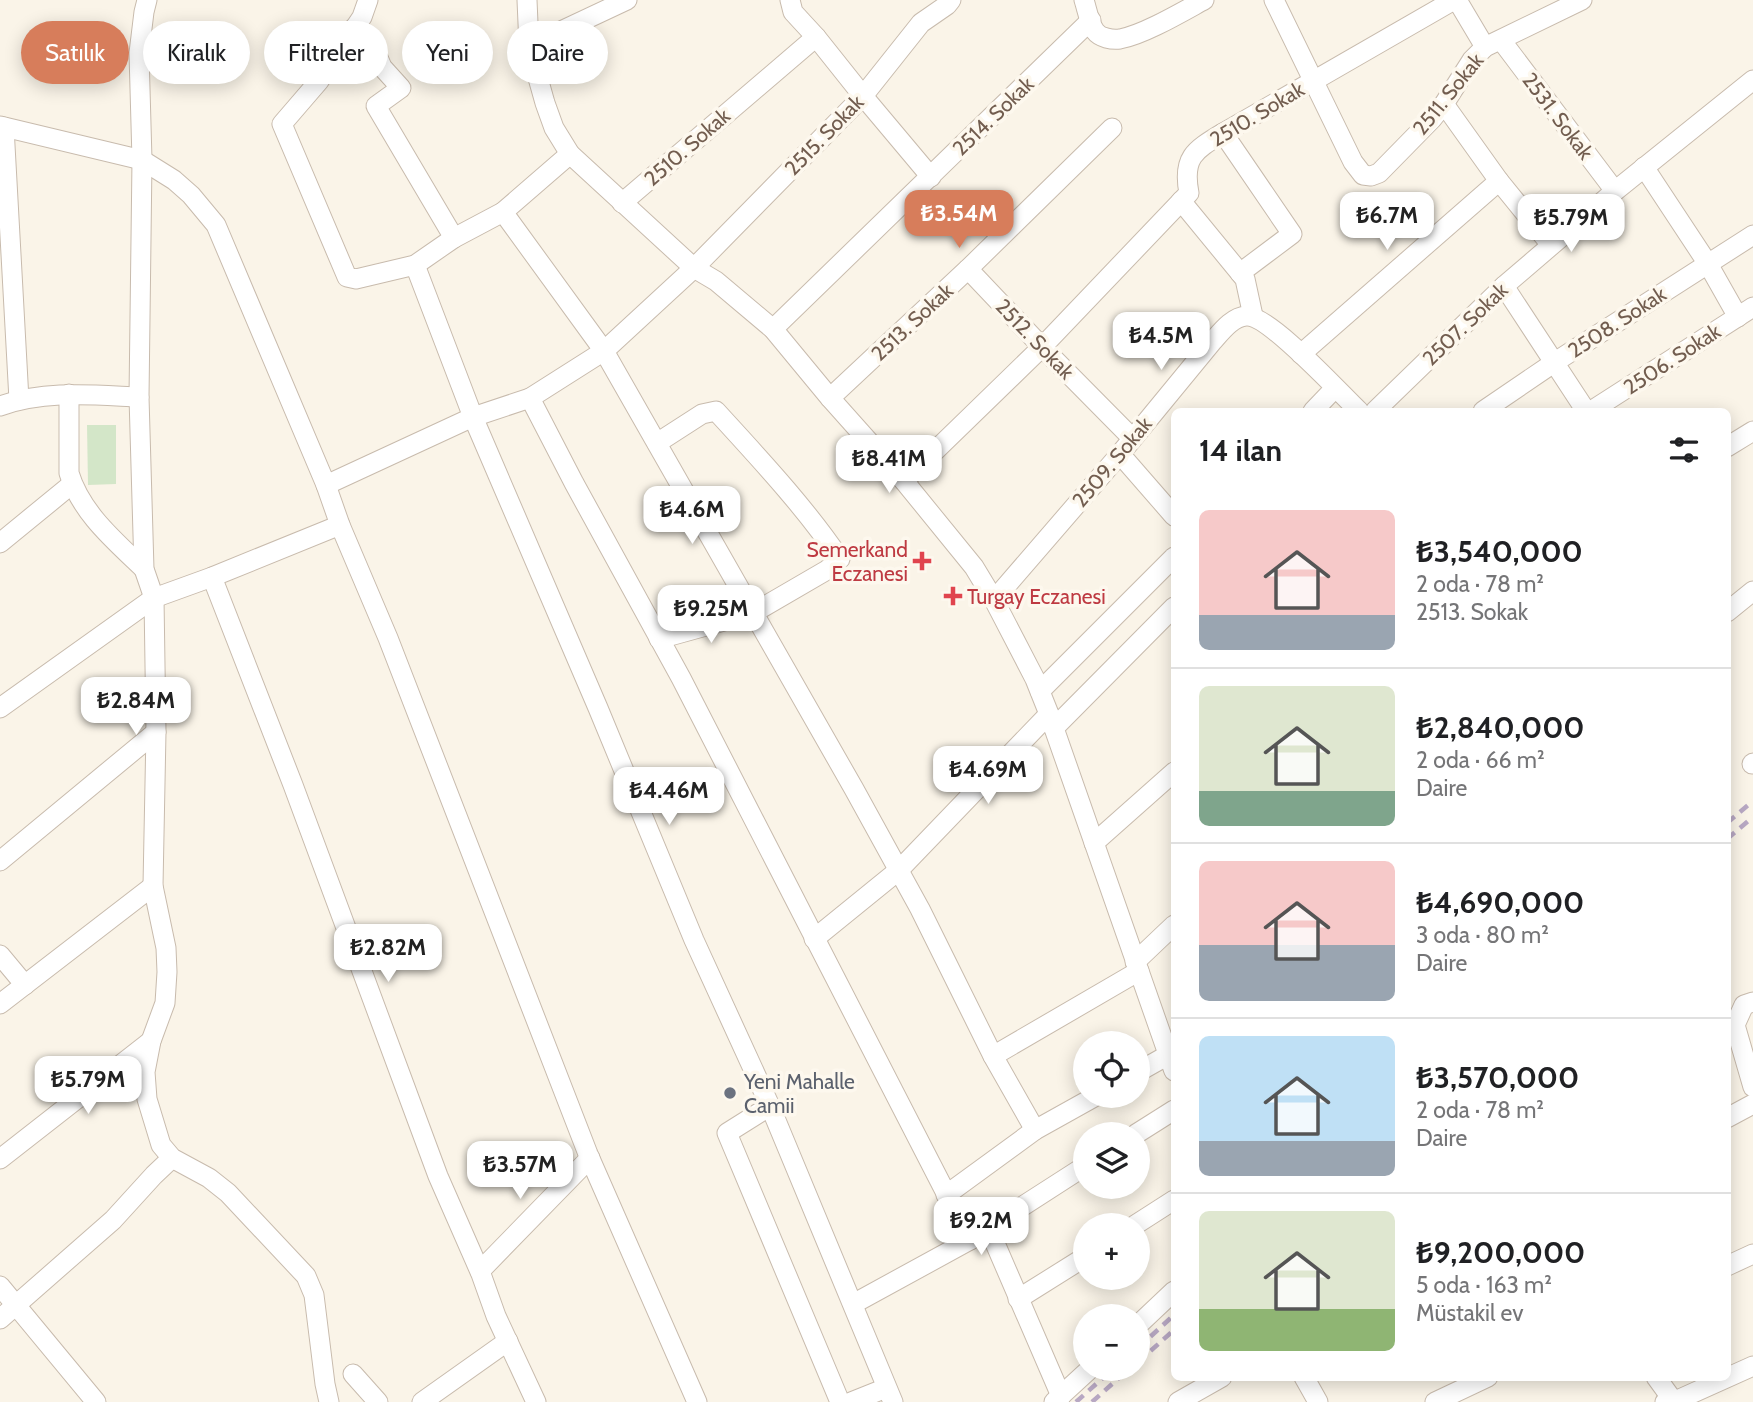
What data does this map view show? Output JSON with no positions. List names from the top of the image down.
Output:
{
  "streets": {
    "street": [
      "2511. Sokak",
      "2510. Sokak",
      "2514. Sokak",
      "2531. Sokak",
      "2515. Sokak",
      "2513. Sokak",
      "2508. Sokak",
      "2507. Sokak",
      "2512. Sokak",
      "2506. Sokak",
      "2509. Sokak"
    ]
  },
  "crossings": [
    ["2511. Sokak", "2510. Sokak"],
    ["2511. Sokak", "2531. Sokak"],
    ["2510. Sokak", "2531. Sokak"],
    ["2531. Sokak", "2507. Sokak"],
    ["2513. Sokak", "2512. Sokak"],
    ["2512. Sokak", "2509. Sokak"]
  ],
  "places": {
    "health": ["Semerkand Eczanesi", "Turgay Eczanesi"],
    "other": ["Yeni Mahalle Camii"]
  },
  "page": {
    "chip": [
      "Satılık",
      "Kiralık",
      "Filtreler",
      "Yeni",
      "Daire"
    ],
    "price": [
      "₺3.54M",
      "₺6.7M",
      "₺5.79M",
      "₺4.5M",
      "₺8.41M",
      "₺4.6M",
      "₺9.25M",
      "₺2.84M",
      "₺4.69M",
      "₺4.46M",
      "₺2.82M",
      "₺5.79M",
      "₺3.57M",
      "₺9.2M"
    ],
    "heading": "14 ilan",
    "list": [
      {
        "name": "₺3,540,000",
        "note": "2 oda · 78 m² · 2513. Sokak"
      },
      {
        "name": "₺2,840,000",
        "note": "2 oda · 66 m² · Daire"
      },
      {
        "name": "₺4,690,000",
        "note": "3 oda · 80 m² · Daire"
      },
      {
        "name": "₺3,570,000",
        "note": "2 oda · 78 m² · Daire"
      },
      {
        "name": "₺9,200,000",
        "note": "5 oda · 163 m² · Müstakil ev"
      }
    ],
    "map_buttons": ["+", "−"]
  }
}
